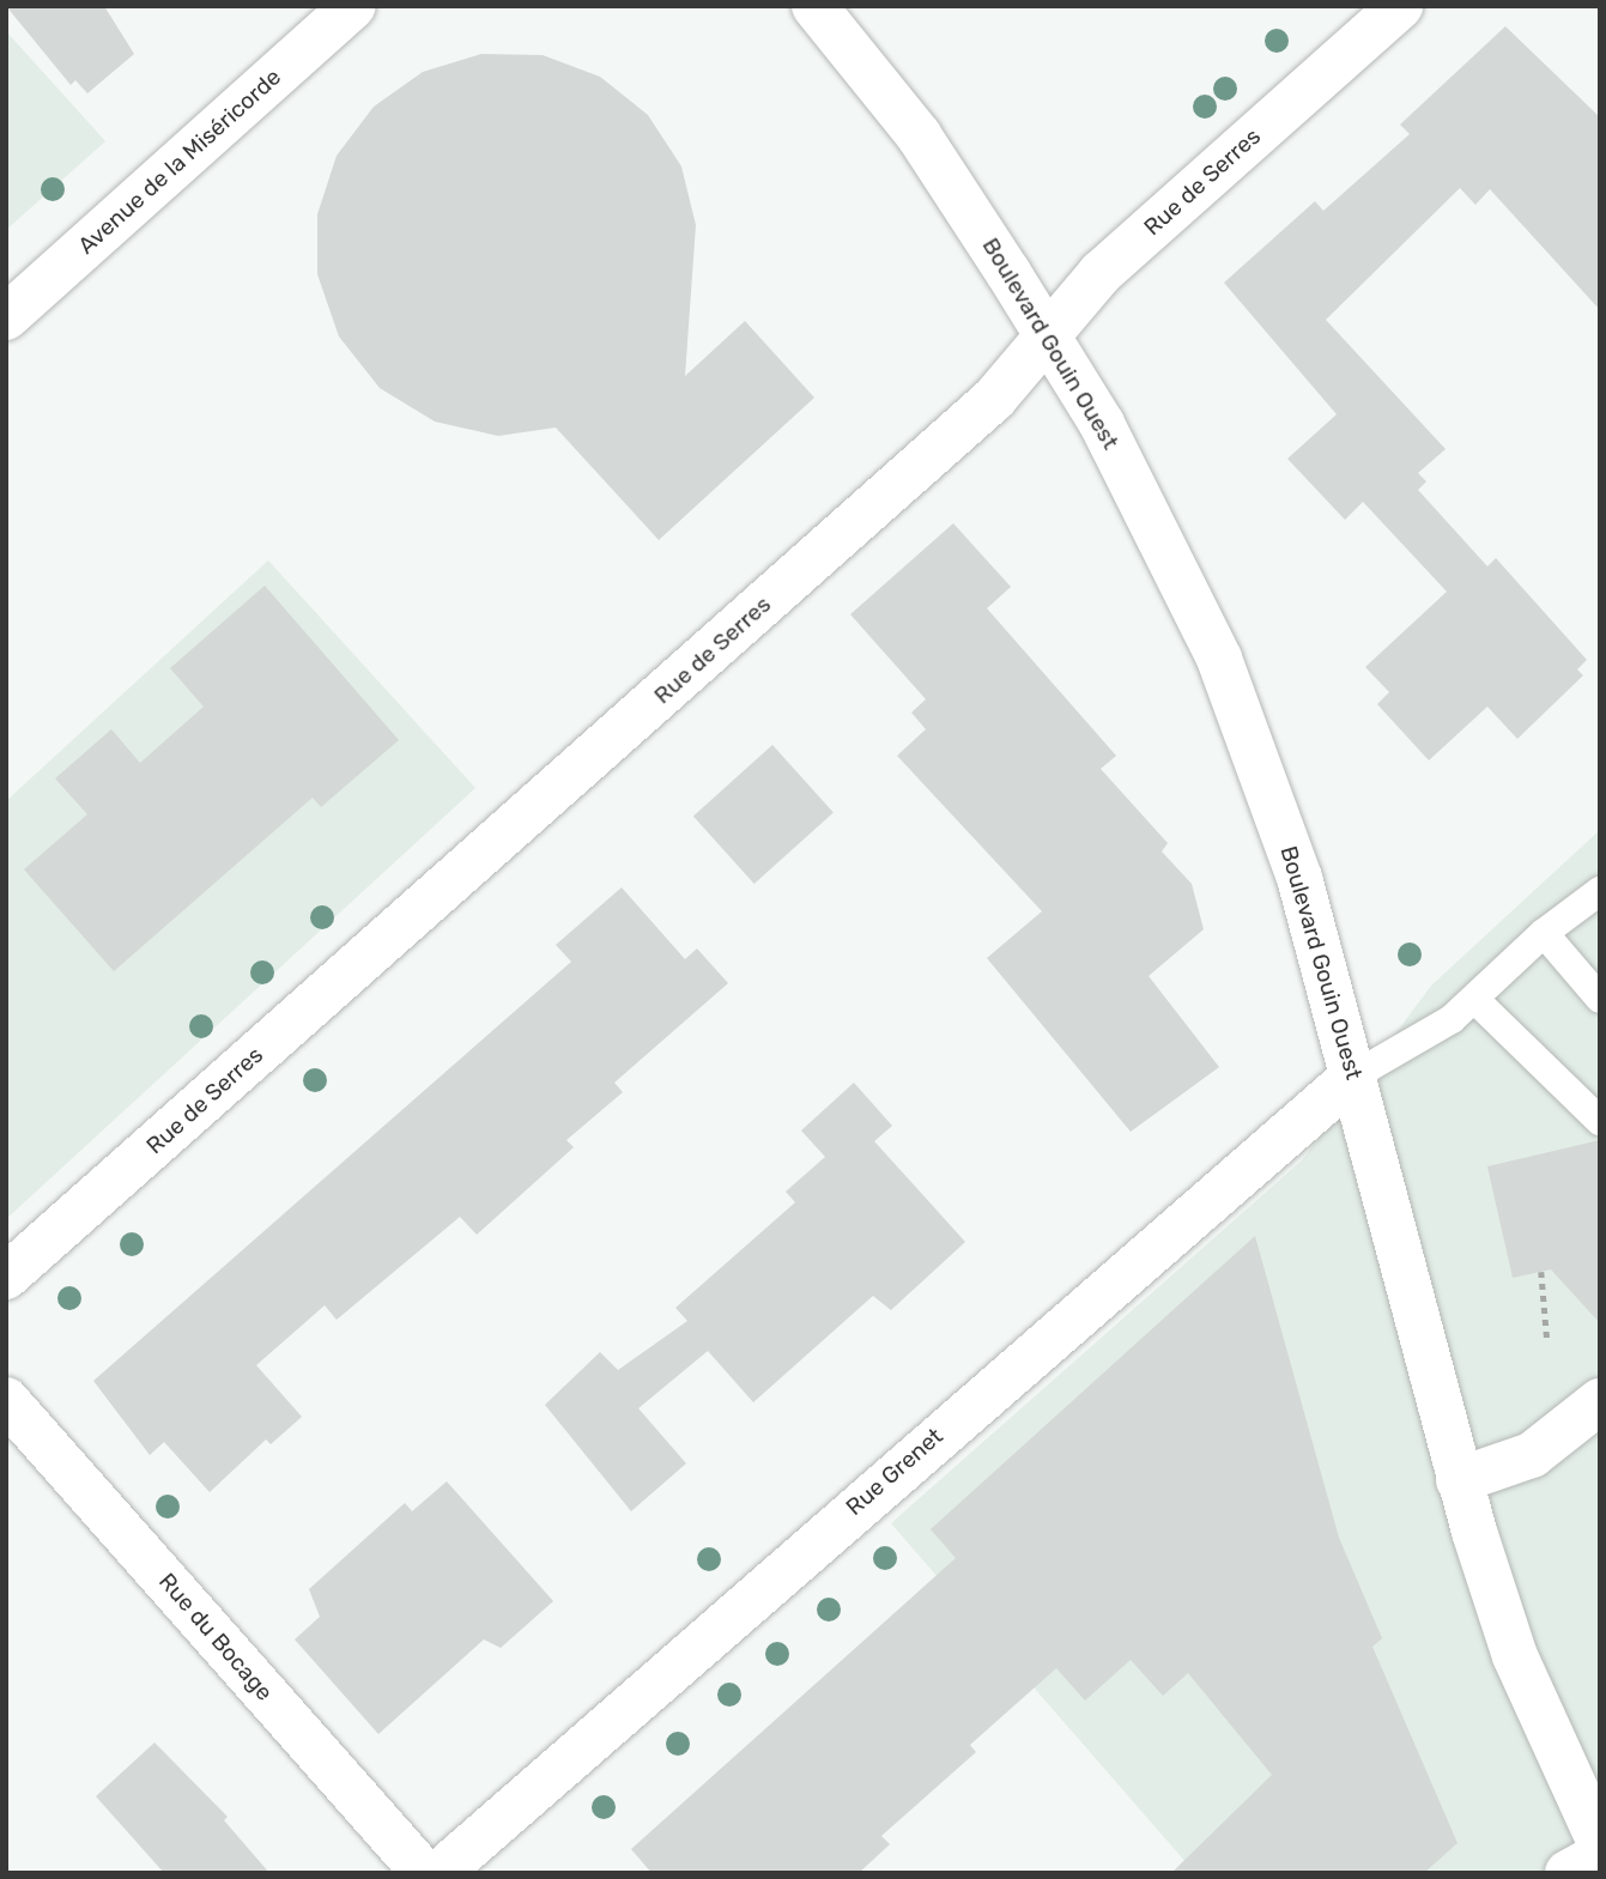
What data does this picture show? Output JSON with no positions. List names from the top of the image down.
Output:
{
  "streets": {
    "street": [
      "Avenue de la Miséricorde",
      "Rue de Serres",
      "Boulevard Gouin Ouest",
      "Rue Grenet",
      "Rue du Bocage"
    ]
  },
  "crossings": [
    ["Rue de Serres", "Boulevard Gouin Ouest"],
    ["Boulevard Gouin Ouest", "Rue Grenet"]
  ]
}
